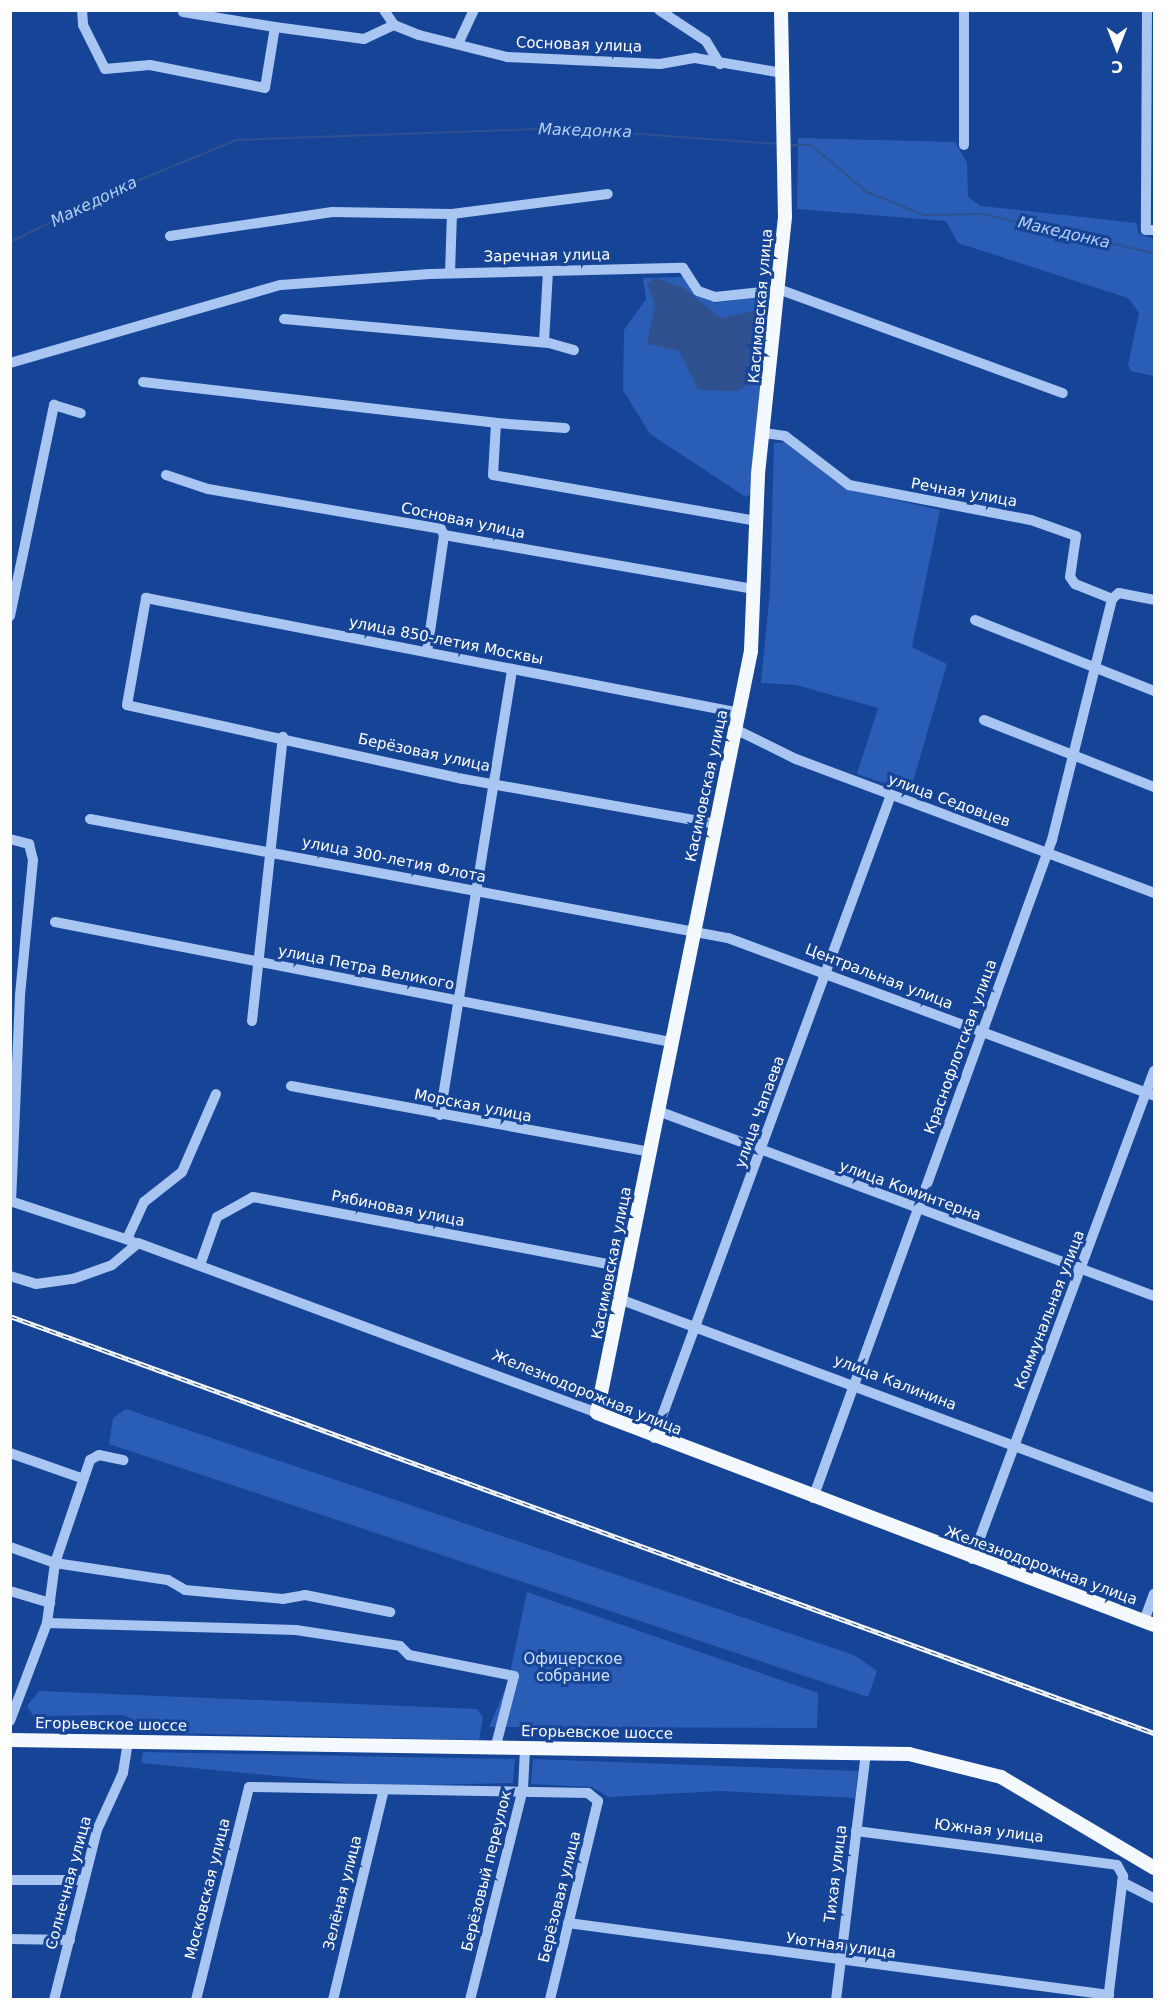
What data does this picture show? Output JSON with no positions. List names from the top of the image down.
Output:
{
  "streets": {
    "main road": ["Касимовская улица", "Железнодорожная улица", "Егорьевское шоссе"],
    "street": [
      "Сосновая улица",
      "Заречная улица",
      "Речная улица",
      "улица 850-летия Москвы",
      "Берёзовая улица",
      "улица Седовцев",
      "улица 300-летия Флота",
      "улица Петра Великого",
      "Центральная улица",
      "Краснофлотская улица",
      "Морская улица",
      "улица Чапаева",
      "улица Коминтерна",
      "Рябиновая улица",
      "Коммунальная улица",
      "улица Калинина",
      "Южная улица",
      "Берёзовый переулок",
      "Тихая улица",
      "Солнечная улица",
      "Московская улица",
      "Зелёная улица",
      "Уютная улица"
    ]
  },
  "crossings": [
    ["Сосновая улица", "Касимовская улица"],
    ["Заречная улица", "Касимовская улица"],
    ["Касимовская улица", "Речная улица"],
    ["Касимовская улица", "улица 850-летия Москвы"],
    ["Касимовская улица", "Берёзовая улица"],
    ["Касимовская улица", "улица Седовцев"],
    ["Касимовская улица", "улица 300-летия Флота"],
    ["Касимовская улица", "улица Петра Великого"],
    ["Касимовская улица", "Центральная улица"],
    ["Касимовская улица", "Морская улица"],
    ["Касимовская улица", "улица Коминтерна"],
    ["Касимовская улица", "Рябиновая улица"],
    ["Касимовская улица", "улица Калинина"],
    ["Касимовская улица", "Железнодорожная улица"],
    ["Речная улица", "Краснофлотская улица"],
    ["улица 850-летия Москвы", "Берёзовая улица"],
    ["Берёзовая улица", "Берёзовый переулок"],
    ["Берёзовая улица", "Уютная улица"],
    ["улица Седовцев", "Краснофлотская улица"],
    ["улица Седовцев", "улица Чапаева"],
    ["улица 300-летия Флота", "Центральная улица"],
    ["Центральная улица", "Краснофлотская улица"],
    ["Центральная улица", "улица Чапаева"],
    ["Центральная улица", "Коммунальная улица"],
    ["Краснофлотская улица", "улица Коминтерна"],
    ["Краснофлотская улица", "улица Калинина"],
    ["Краснофлотская улица", "Железнодорожная улица"],
    ["улица Чапаева", "улица Коминтерна"],
    ["улица Чапаева", "улица Калинина"],
    ["улица Чапаева", "Железнодорожная улица"],
    ["улица Коминтерна", "Коммунальная улица"],
    ["Рябиновая улица", "Железнодорожная улица"],
    ["Коммунальная улица", "улица Калинина"],
    ["Коммунальная улица", "Железнодорожная улица"],
    ["Егорьевское шоссе", "Берёзовый переулок"],
    ["Егорьевское шоссе", "Тихая улица"],
    ["Егорьевское шоссе", "Солнечная улица"],
    ["Южная улица", "Тихая улица"],
    ["Тихая улица", "Уютная улица"],
    ["Московская улица", "Зелёная улица"]
  ],
  "water": ["Македонка"],
  "parks": ["Офицерское собрание"],
  "north": "bottom"
}
